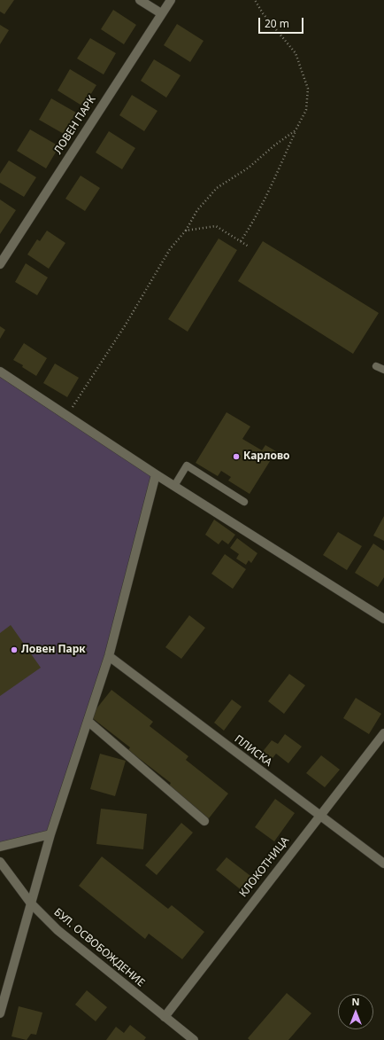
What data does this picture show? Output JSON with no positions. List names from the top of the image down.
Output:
{
  "streets": {
    "street": [
      "ЛОВЕН ПАРК",
      "ПЛИСКА",
      "КЛОКОТНИЦА",
      "БУЛ. ОСВОБОЖДЕНИЕ"
    ]
  },
  "crossings": [
    ["ПЛИСКА", "КЛОКОТНИЦА"],
    ["КЛОКОТНИЦА", "БУЛ. ОСВОБОЖДЕНИЕ"]
  ],
  "places": ["Карлово", "Ловен Парк"],
  "scale_bar": "20 m",
  "north": "top"
}
